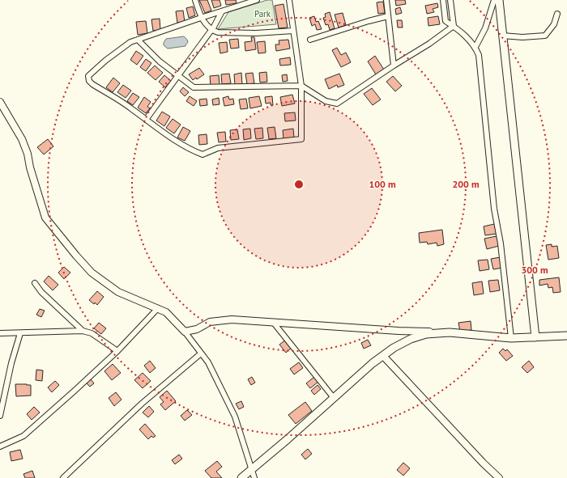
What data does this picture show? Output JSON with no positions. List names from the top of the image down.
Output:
{
  "parks": ["Park"],
  "rings": ["100 m", "200 m", "300 m"]
}
